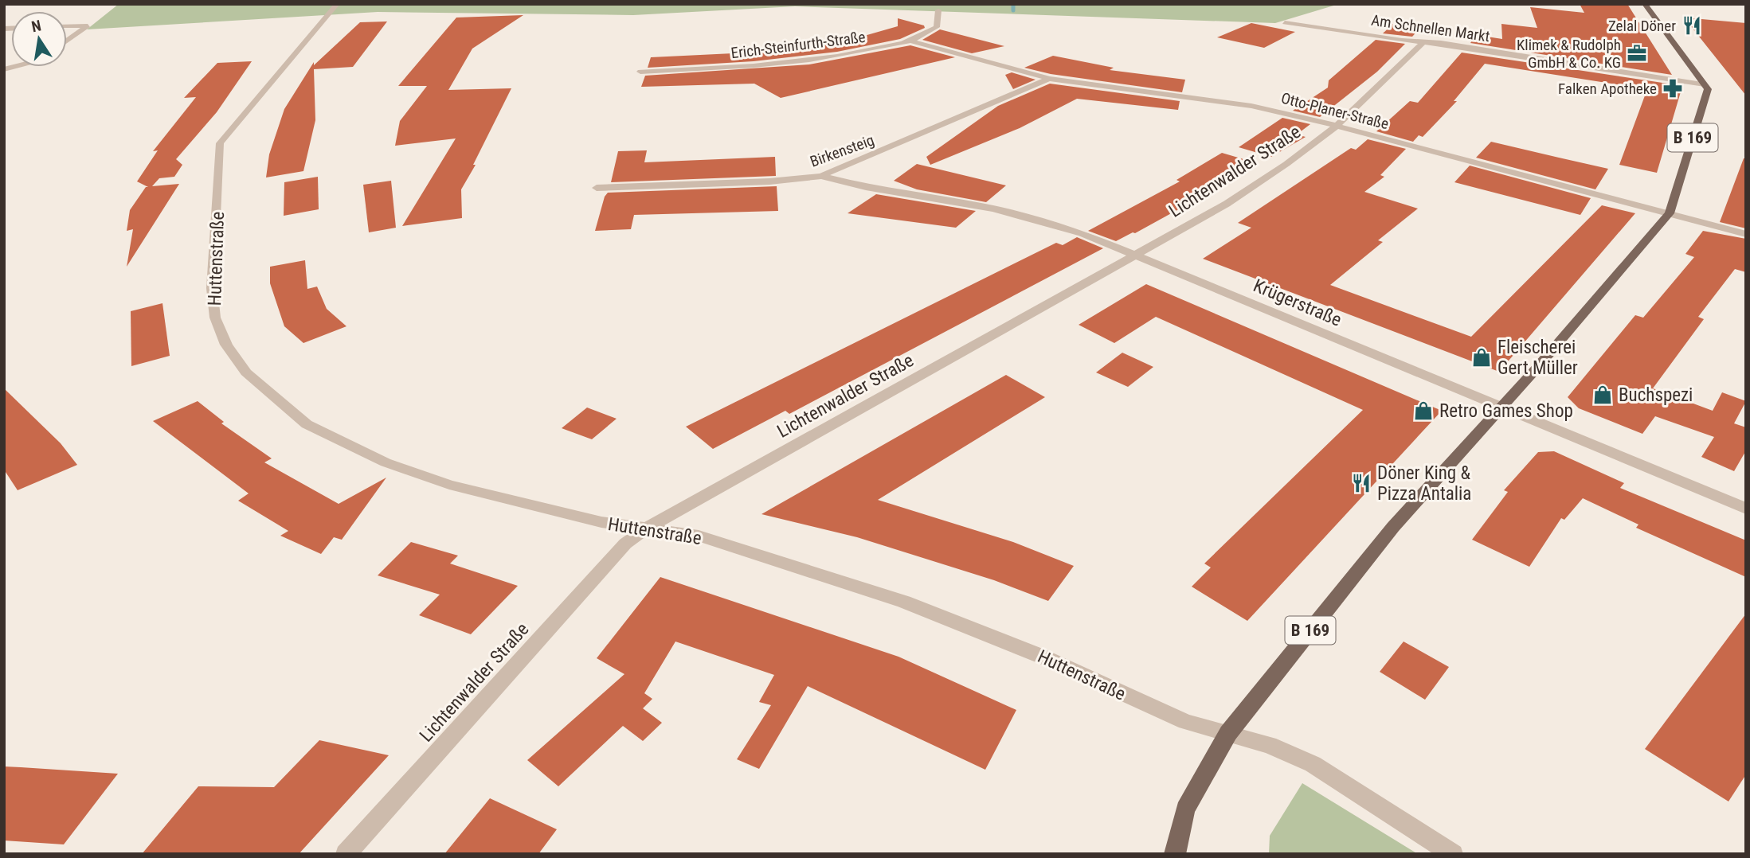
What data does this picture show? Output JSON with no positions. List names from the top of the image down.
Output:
{
  "streets": {
    "main road": ["B 169"],
    "street": [
      "Am Schnellen Markt",
      "Erich-Steinfurth-Straße",
      "Otto-Planer-Straße",
      "Birkensteig",
      "Lichtenwalder Straße",
      "Huttenstraße",
      "Krügerstraße"
    ]
  },
  "crossings": [
    ["Am Schnellen Markt", "B 169"],
    ["Am Schnellen Markt", "Lichtenwalder Straße"],
    ["Erich-Steinfurth-Straße", "Otto-Planer-Straße"],
    ["Otto-Planer-Straße", "B 169"],
    ["Otto-Planer-Straße", "Birkensteig"],
    ["Otto-Planer-Straße", "Lichtenwalder Straße"],
    ["B 169", "Huttenstraße"],
    ["B 169", "Krügerstraße"],
    ["Birkensteig", "Krügerstraße"],
    ["Lichtenwalder Straße", "Huttenstraße"],
    ["Lichtenwalder Straße", "Krügerstraße"]
  ],
  "places": {
    "restaurant": ["Zelal Döner", "Döner King & Pizza Antalia"],
    "office": ["Klimek & Rudolph GmbH & Co. KG"],
    "pharmacy": ["Falken Apotheke"],
    "shop": ["Fleischerei Gert Müller", "Buchspezi", "Retro Games Shop"]
  },
  "north": "top"
}
